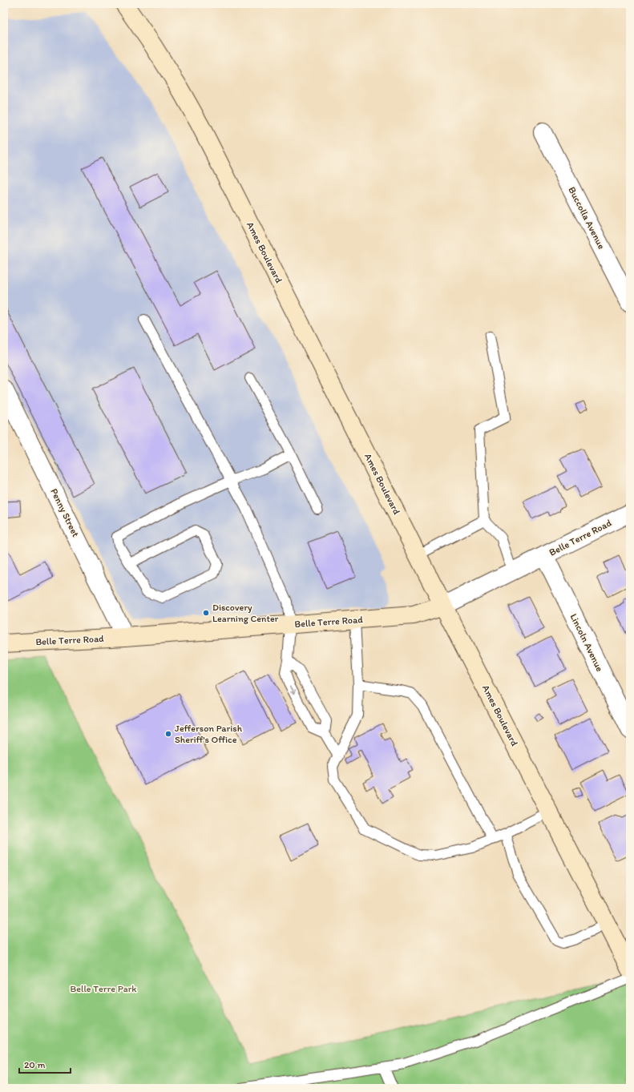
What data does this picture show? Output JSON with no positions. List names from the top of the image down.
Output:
{
  "streets": {
    "street": [
      "Buccolla Avenue",
      "Ames Boulevard",
      "Penny Street",
      "Belle Terre Road",
      "Lincoln Avenue"
    ]
  },
  "crossings": [
    ["Ames Boulevard", "Belle Terre Road"],
    ["Penny Street", "Belle Terre Road"],
    ["Belle Terre Road", "Lincoln Avenue"]
  ],
  "parks": ["Belle Terre Park"],
  "places": ["Discovery Learning Center", "Jefferson Parish Sheriff's Office"],
  "scale_bar": "20 m"
}
